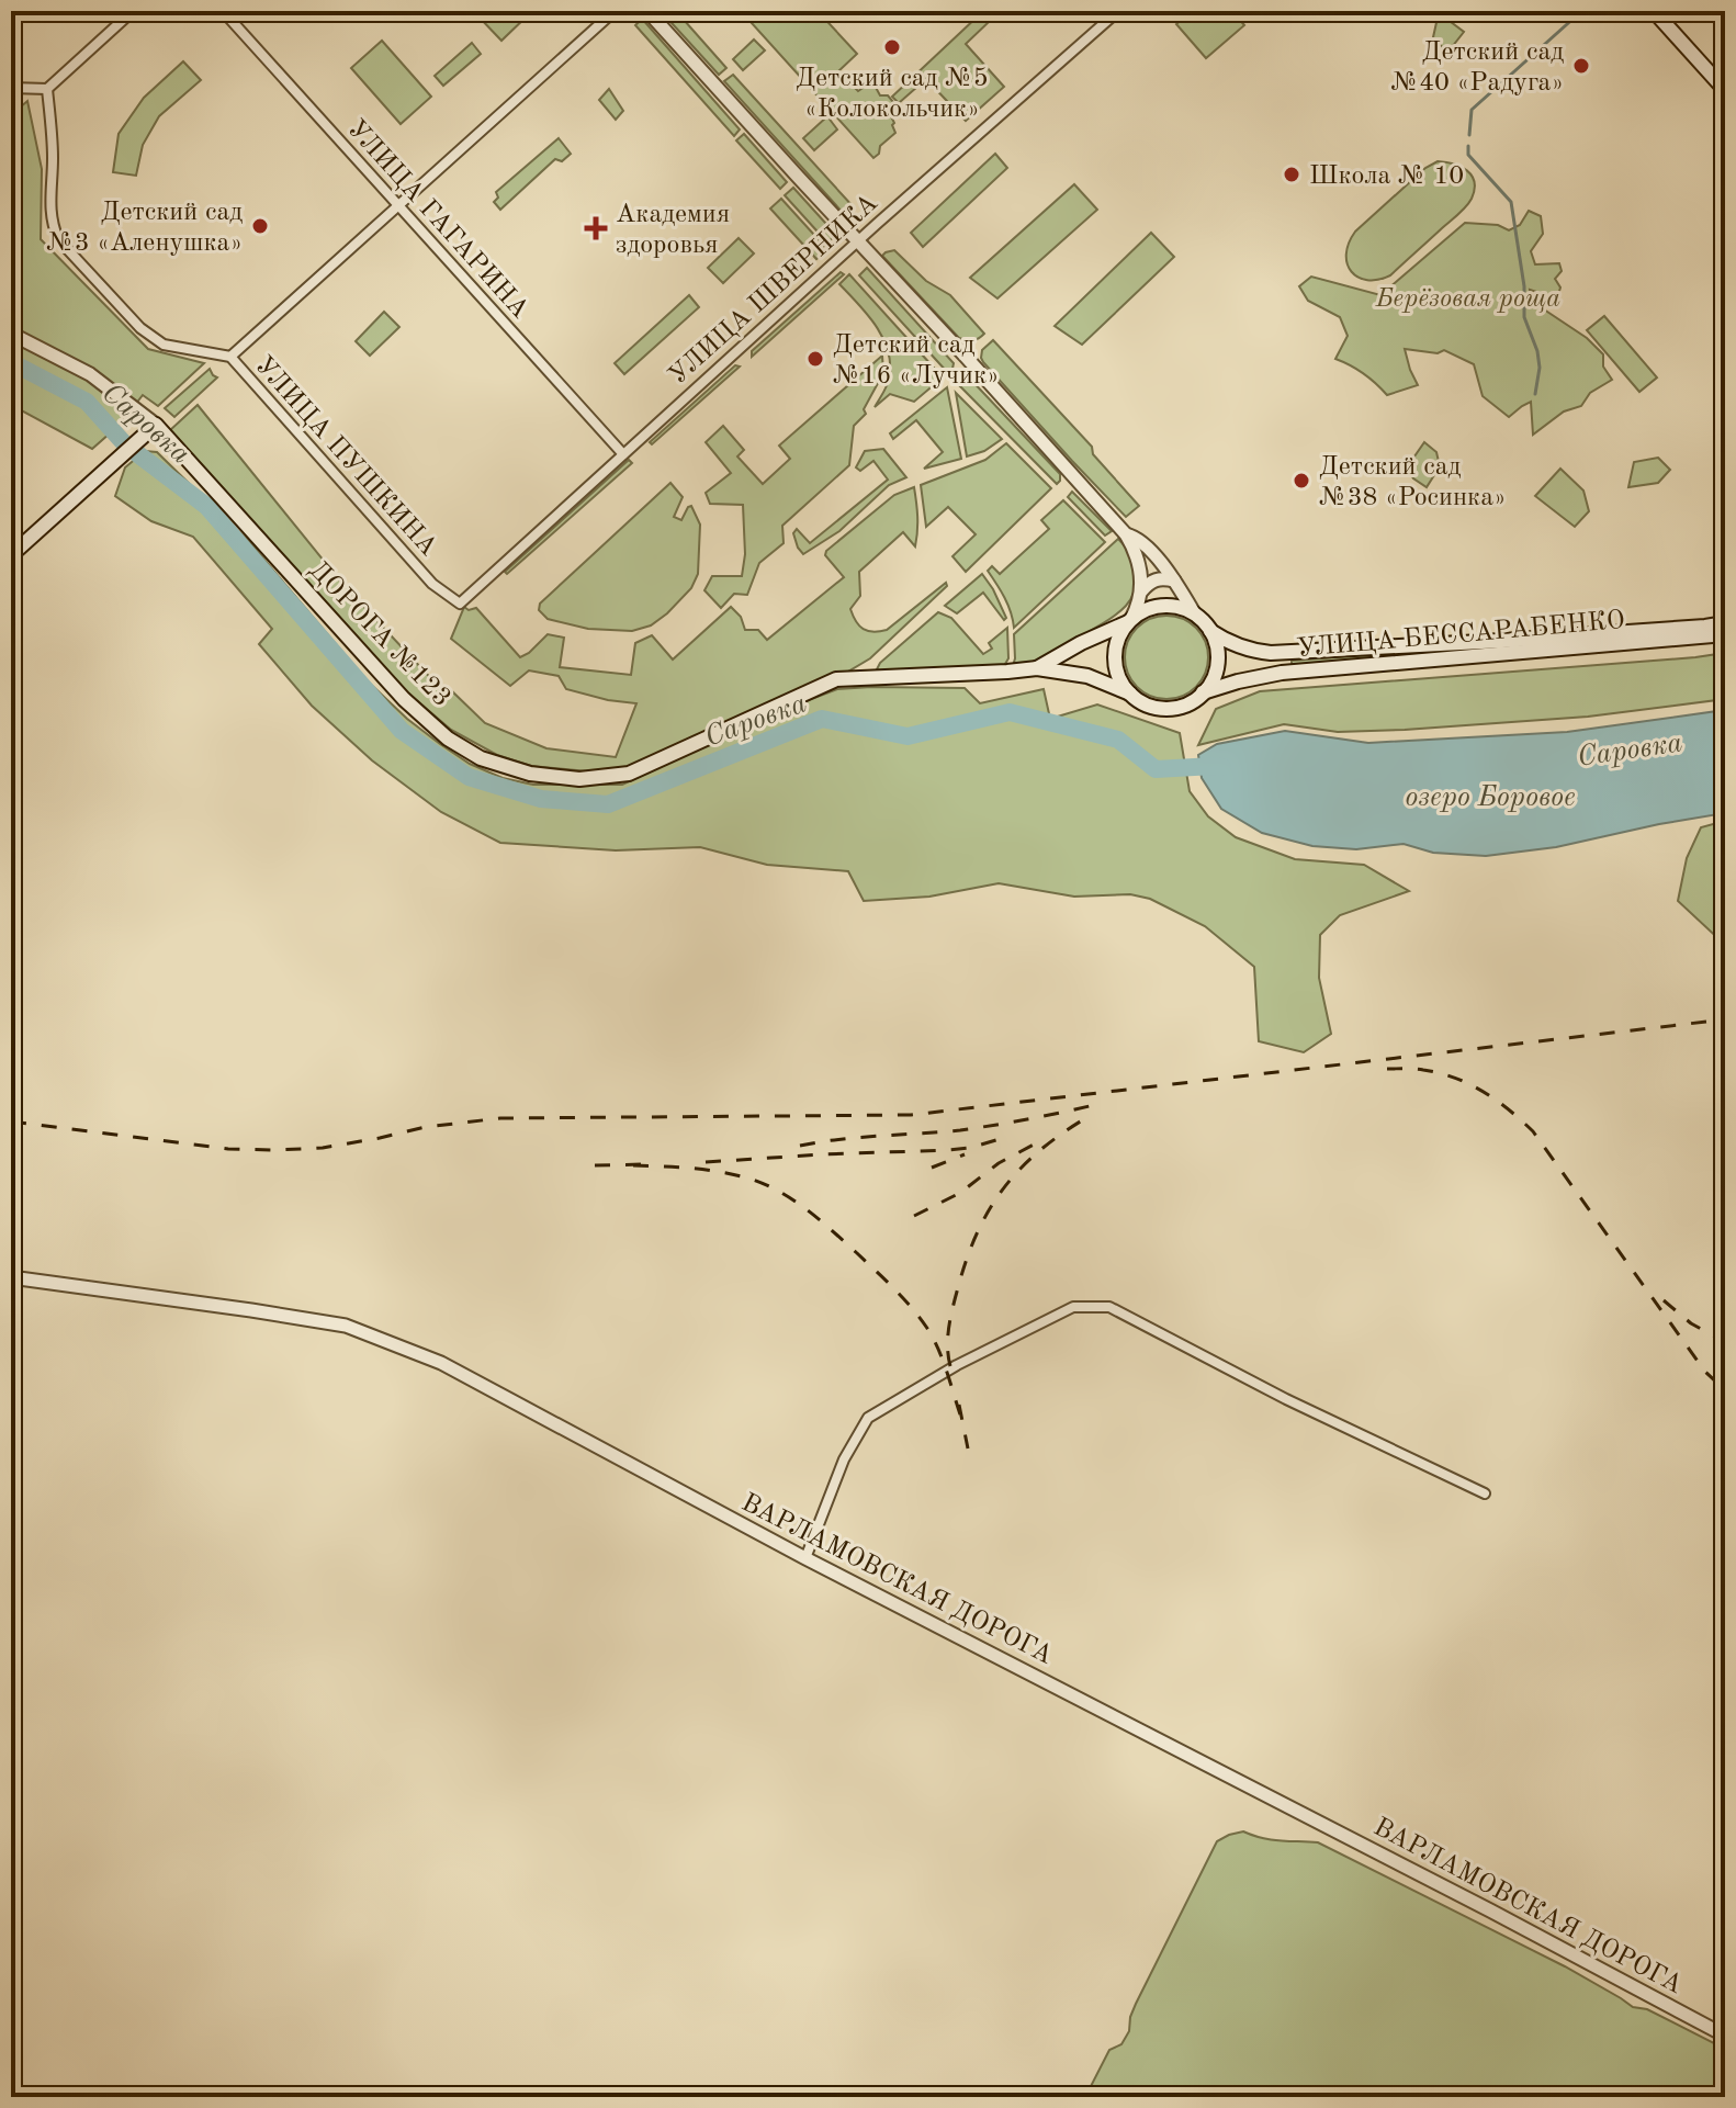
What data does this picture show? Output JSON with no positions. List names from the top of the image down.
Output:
{
  "streets": {
    "main road": ["ДОРОГА №123", "УЛИЦА БЕССАРАБЕНКО"],
    "street": [
      "УЛИЦА ГАГАРИНА",
      "УЛИЦА ШВЕРНИКА",
      "УЛИЦА ПУШКИНА",
      "ВАРЛАМОВСКАЯ ДОРОГА"
    ]
  },
  "crossings": [
    ["УЛИЦА ГАГАРИНА", "УЛИЦА ШВЕРНИКА"],
    ["УЛИЦА ШВЕРНИКА", "УЛИЦА ПУШКИНА"],
    ["ДОРОГА №123", "УЛИЦА БЕССАРАБЕНКО"]
  ],
  "water": ["Саровка", "озеро Боровое"],
  "parks": ["Берёзовая роща"],
  "places": {
    "other": [
      "Детский сад №5 «Колокольчик»",
      "Детский сад №40 «Радуга»",
      "Школа № 10",
      "Детский сад №3 «Аленушка»",
      "Детский сад №16 «Лучик»",
      "Детский сад №38 «Росинка»"
    ],
    "health": ["Академия здоровья"]
  }
}
